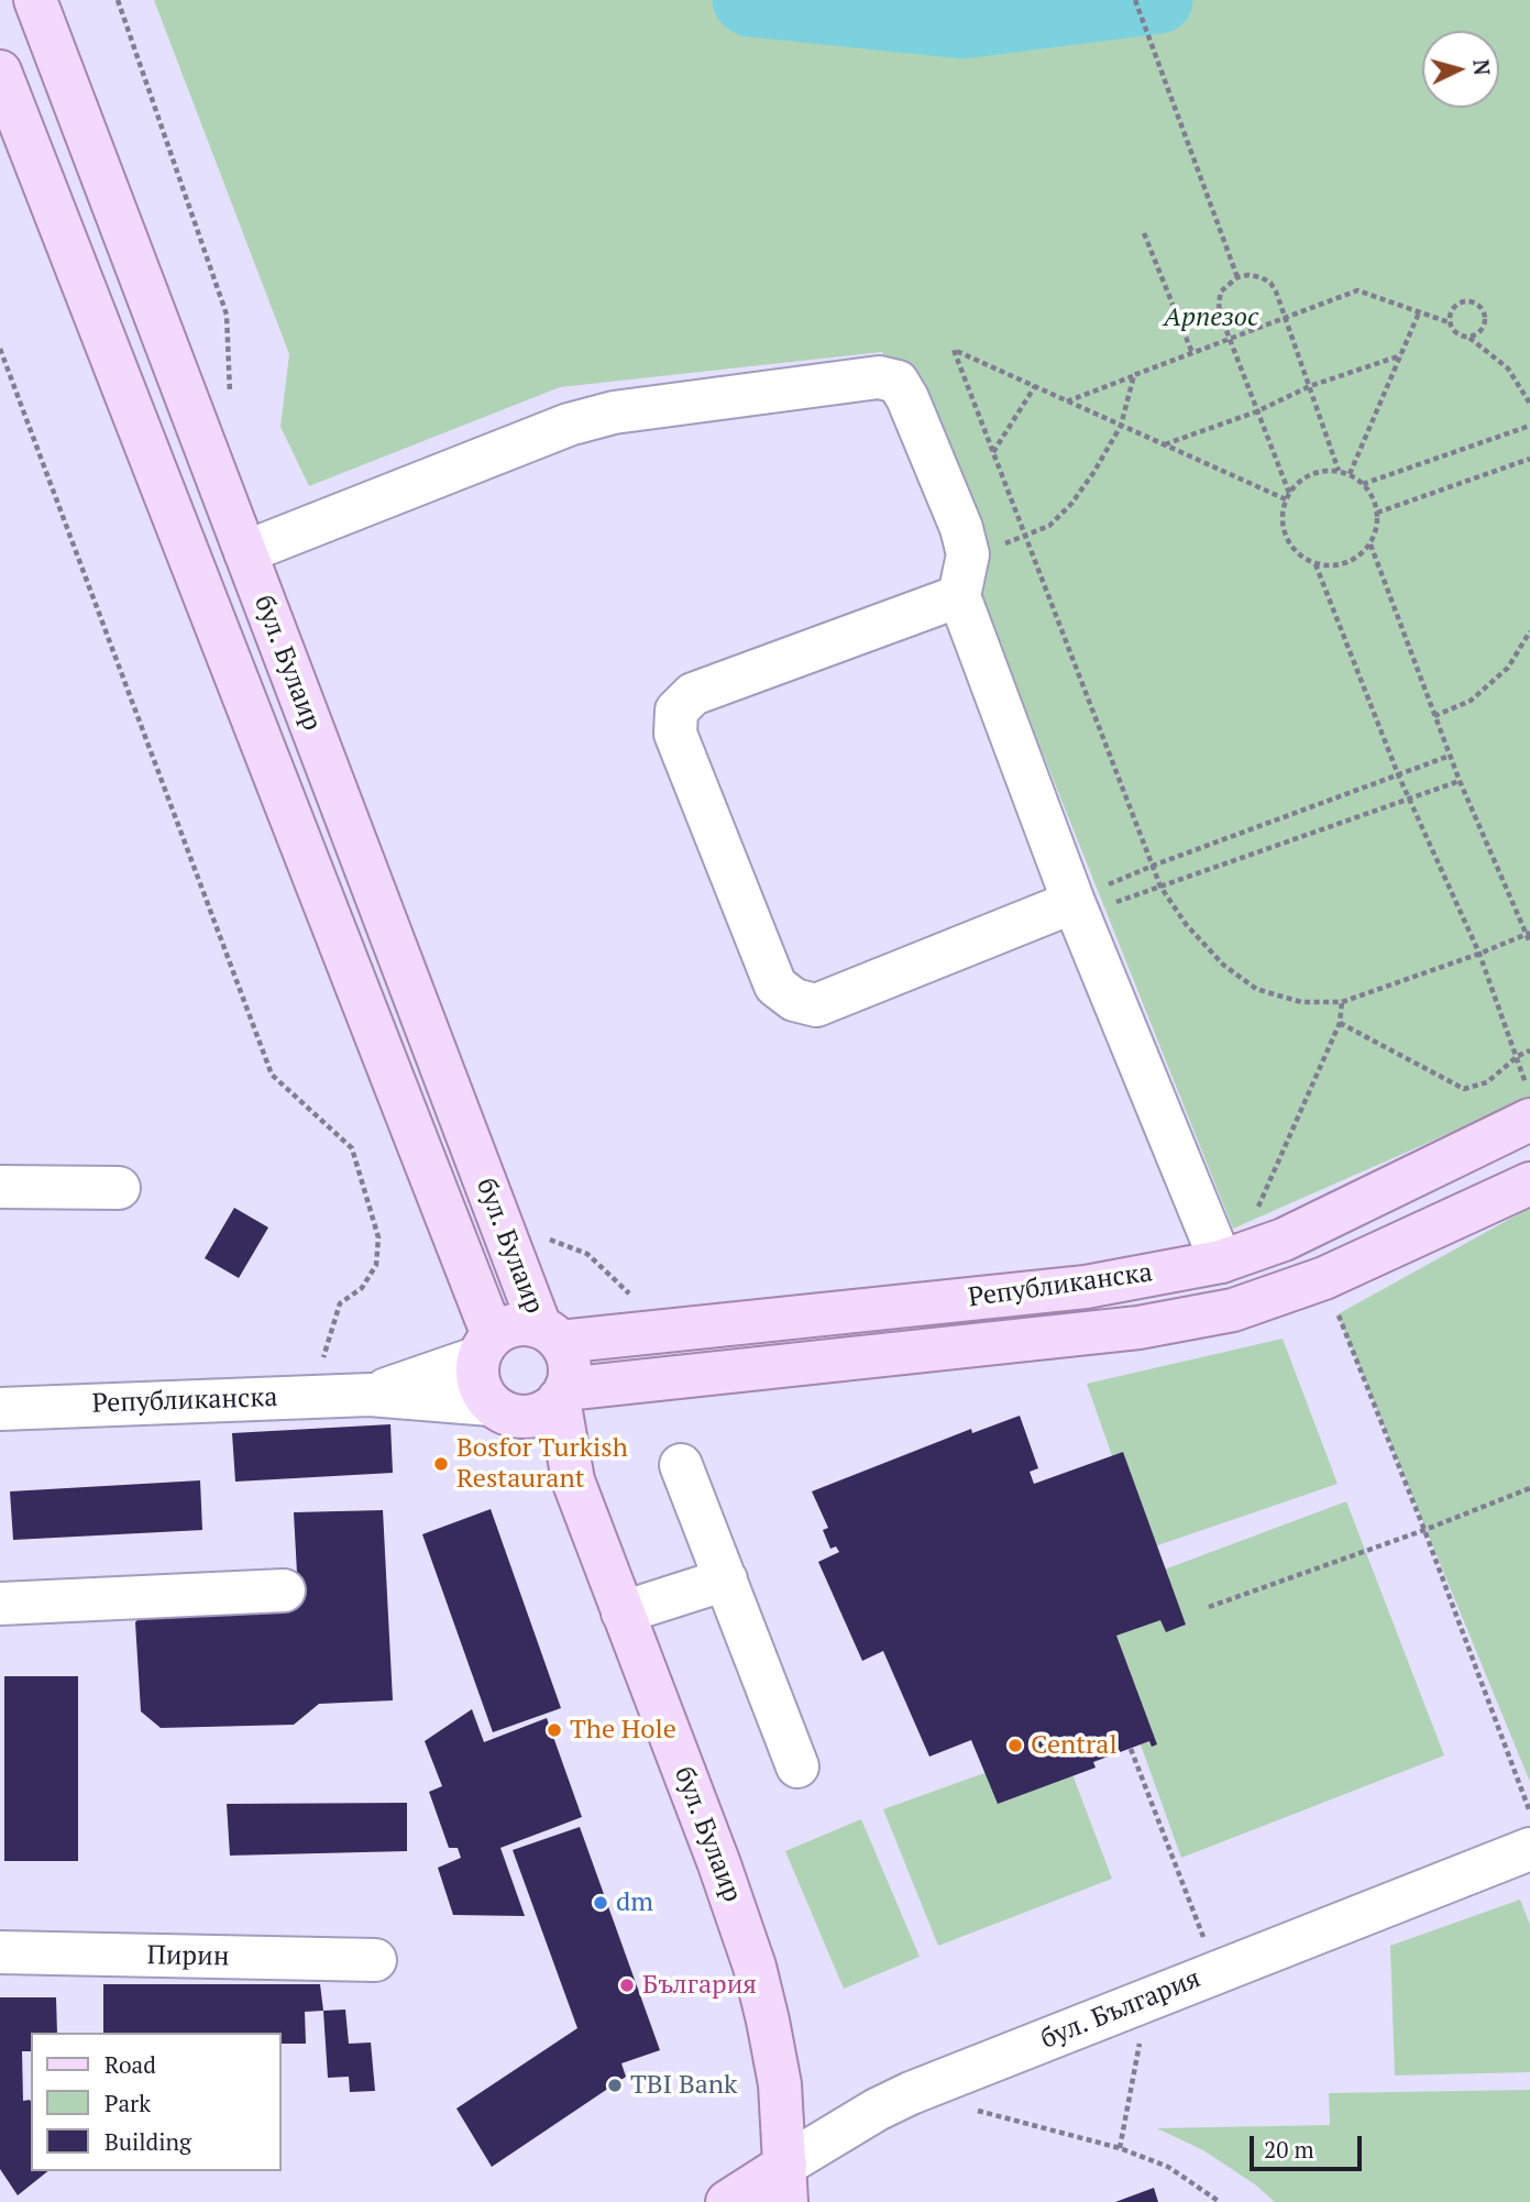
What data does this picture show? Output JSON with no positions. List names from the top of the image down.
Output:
{
  "streets": {
    "main road": ["бул. Булаир", "Републиканска", "бул. България"],
    "street": ["Пирин"]
  },
  "crossings": [
    ["бул. Булаир", "Републиканска"],
    ["бул. Булаир", "бул. България"]
  ],
  "parks": ["Арпезос"],
  "places": [
    "Bosfor Turkish Restaurant",
    "The Hole",
    "Central",
    "dm",
    "България",
    "TBI Bank"
  ],
  "legend": ["Road", "Park", "Building"],
  "scale_bar": "20 m",
  "north": "right"
}
